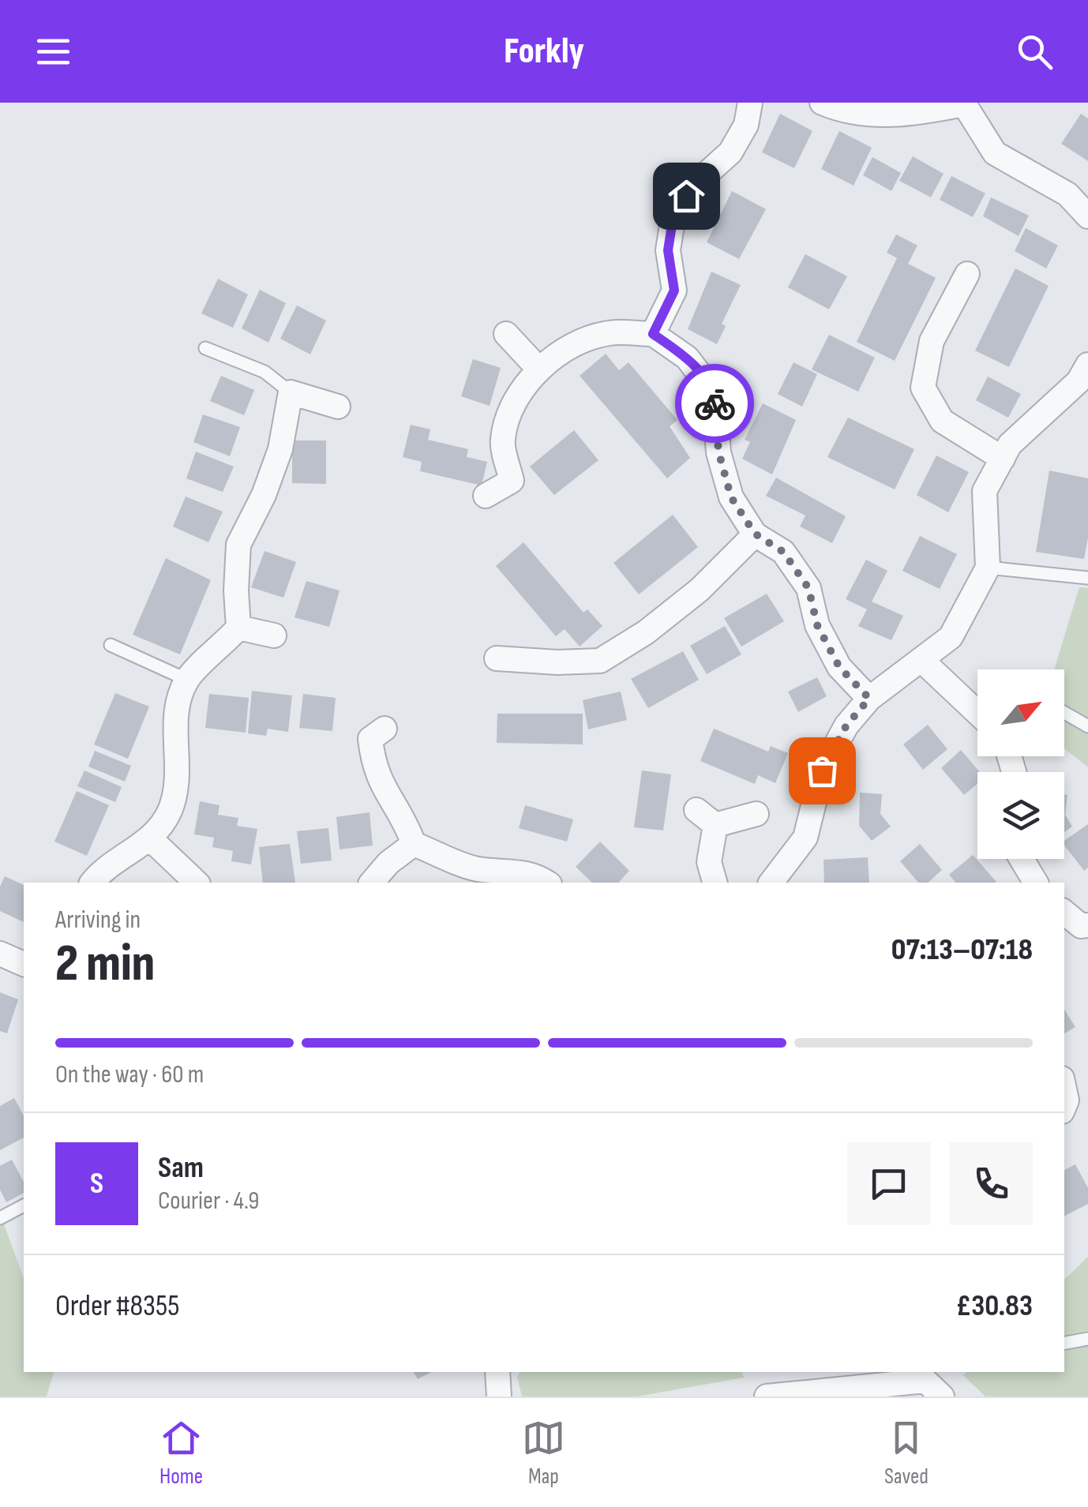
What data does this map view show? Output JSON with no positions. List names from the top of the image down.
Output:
{
  "north": "top right",
  "page": {
    "header": "Forkly",
    "heading": ["2 min", "Arriving in", "07:13–07:18"],
    "panel": [
      "Sam",
      "Courier · 4.9",
      "Order #8355",
      "£30.83"
    ],
    "bar": "On the way · 60 m",
    "round": "S",
    "tabs": ["Home", "Map", "Saved"]
  }
}
